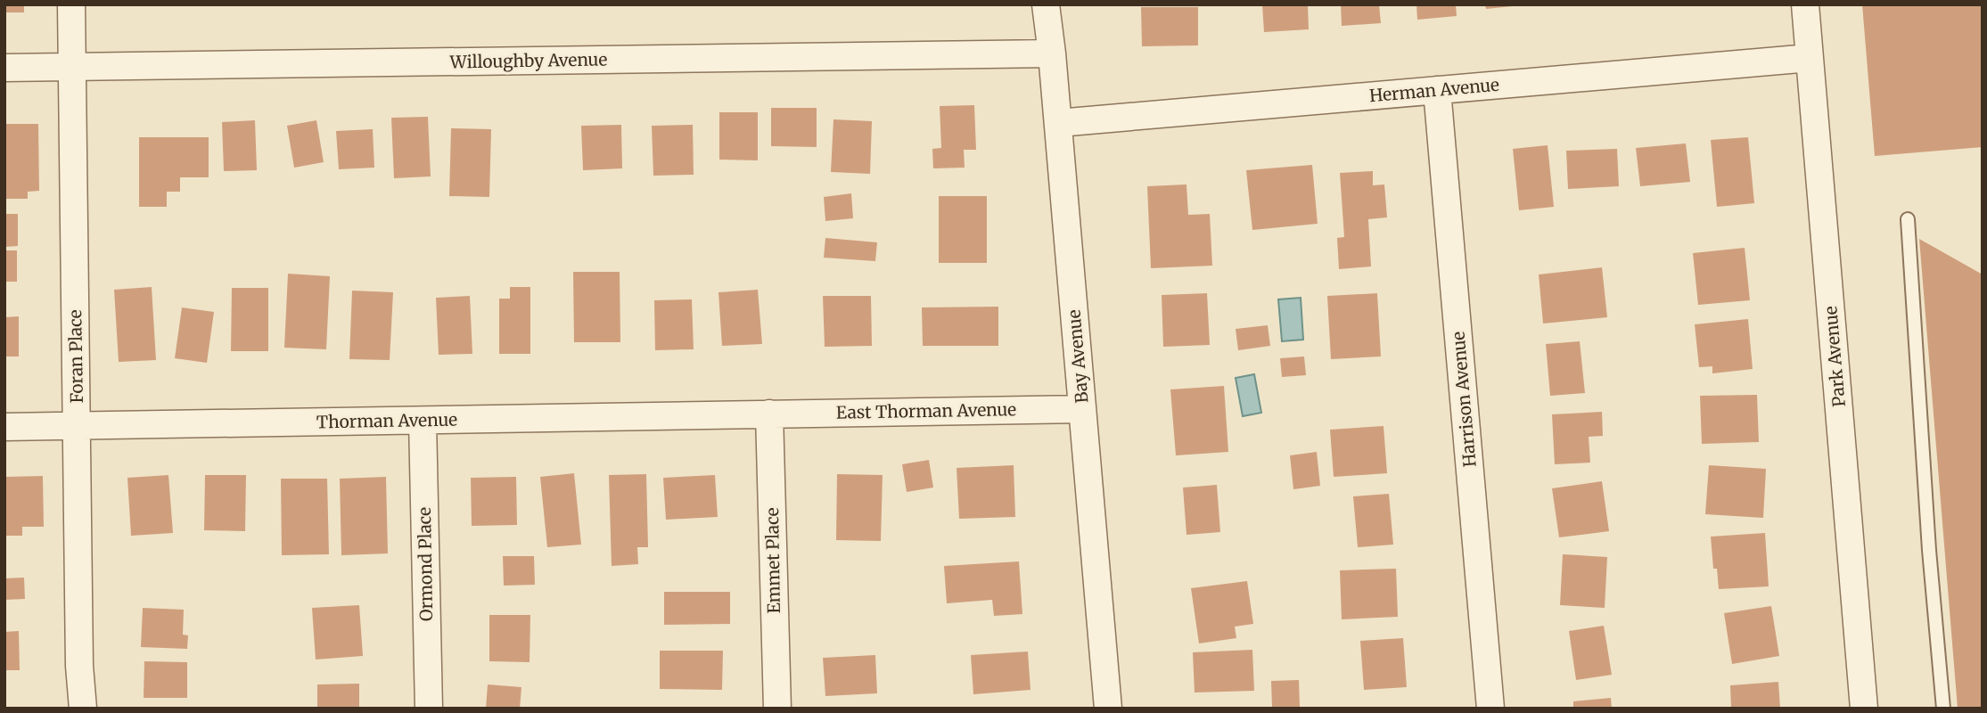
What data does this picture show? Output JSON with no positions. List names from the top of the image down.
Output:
{
  "streets": {
    "street": [
      "Willoughby Avenue",
      "Herman Avenue",
      "Foran Place",
      "Bay Avenue",
      "Park Avenue",
      "Harrison Avenue",
      "East Thorman Avenue",
      "Thorman Avenue",
      "Emmet Place",
      "Ormond Place"
    ]
  },
  "crossings": [
    ["Willoughby Avenue", "Foran Place"],
    ["Willoughby Avenue", "Bay Avenue"],
    ["Herman Avenue", "Bay Avenue"],
    ["Herman Avenue", "Park Avenue"],
    ["Herman Avenue", "Harrison Avenue"],
    ["Foran Place", "Thorman Avenue"],
    ["Bay Avenue", "East Thorman Avenue"],
    ["East Thorman Avenue", "Thorman Avenue"],
    ["East Thorman Avenue", "Emmet Place"],
    ["Thorman Avenue", "Emmet Place"],
    ["Thorman Avenue", "Ormond Place"]
  ]
}
